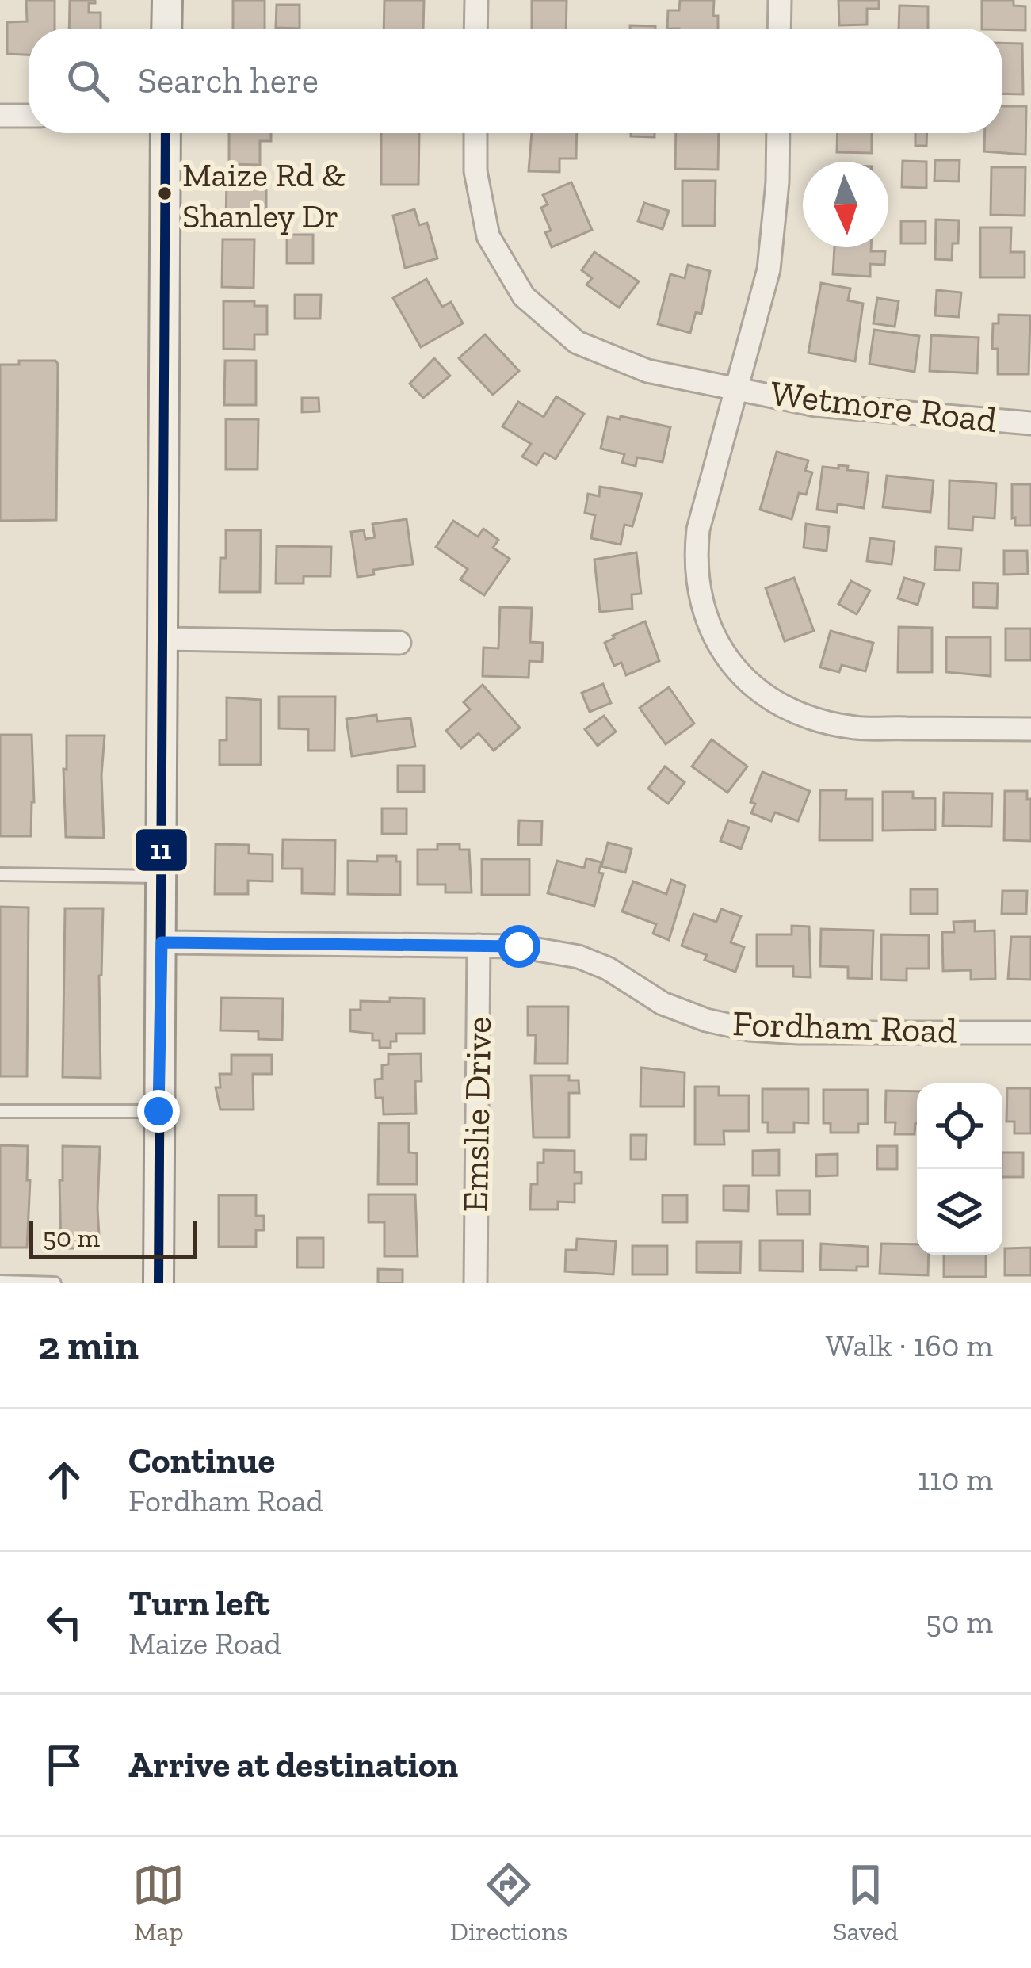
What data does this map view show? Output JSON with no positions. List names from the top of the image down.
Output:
{
  "streets": {
    "street": ["Wetmore Road", "Fordham Road", "Emslie Drive"]
  },
  "crossings": [
    ["Fordham Road", "Emslie Drive"]
  ],
  "places": ["Maize Rd & Shanley Dr"],
  "lines": ["transit line 11"],
  "scale_bar": "50 m",
  "north": "bottom",
  "page": {
    "search": "Search here",
    "scale": "50 m",
    "heading": ["2 min", "Walk · 160 m"],
    "list": [
      ["Continue", "Fordham Road", "110 m"],
      ["Turn left", "Maize Road", "50 m"],
      "Arrive at destination"
    ],
    "nav": ["Map", "Directions", "Saved"]
  }
}
